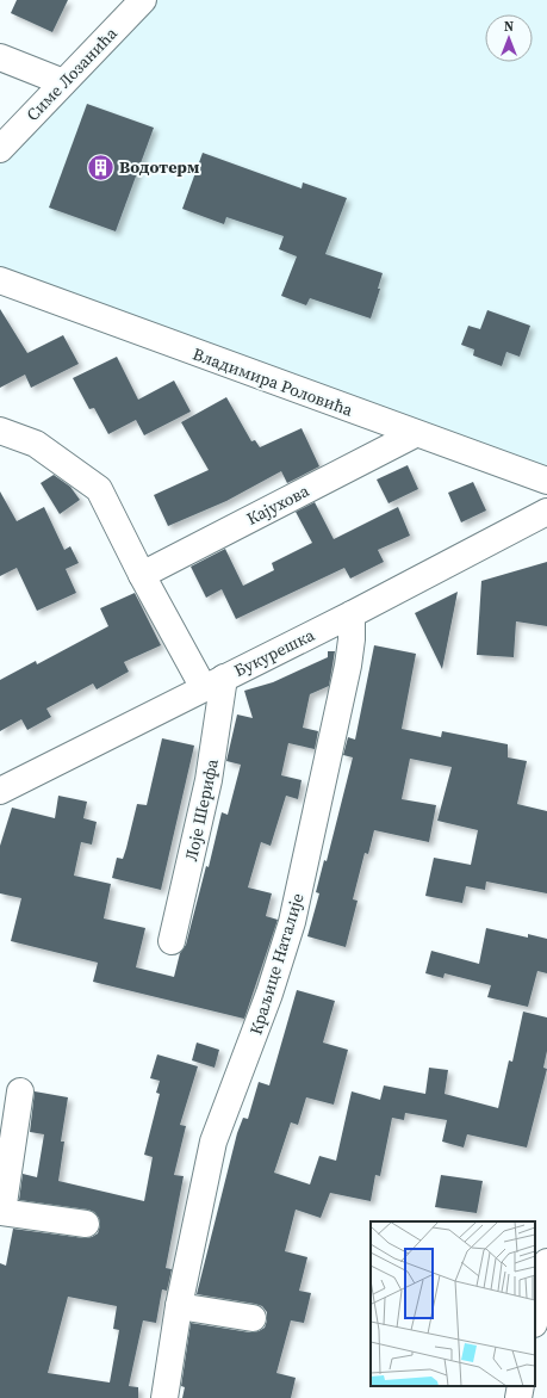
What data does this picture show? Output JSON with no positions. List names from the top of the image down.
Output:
{
  "streets": {
    "street": [
      "Симе Лозанића",
      "Владимира Роловића",
      "Кајухова",
      "Букурешка",
      "Лоје Шерифа",
      "Краљице Наталије"
    ]
  },
  "crossings": [
    ["Владимира Роловића", "Кајухова"],
    ["Букурешка", "Лоје Шерифа"],
    ["Букурешка", "Краљице Наталије"]
  ],
  "places": {
    "building": ["Водотерм"]
  },
  "north": "top"
}
